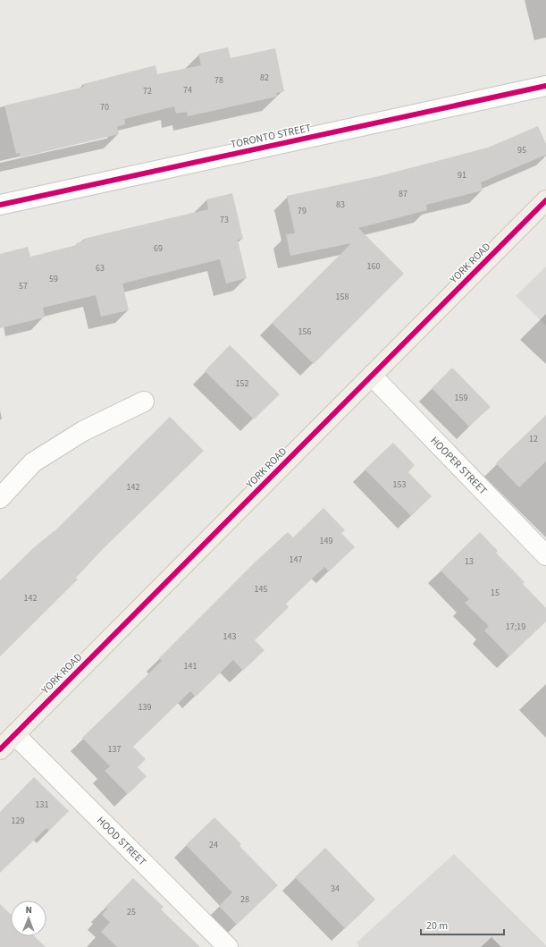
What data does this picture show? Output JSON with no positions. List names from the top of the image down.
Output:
{
  "streets": {
    "main road": ["YORK ROAD"],
    "street": ["TORONTO STREET", "HOOPER STREET", "HOOD STREET"]
  },
  "crossings": [
    ["YORK ROAD", "HOOPER STREET"],
    ["YORK ROAD", "HOOD STREET"]
  ],
  "house_numbers": [
    "82",
    "78",
    "74",
    "72",
    "70",
    "95",
    "91",
    "87",
    "83",
    "79",
    "73",
    "69",
    "160",
    "63",
    "59",
    "57",
    "158",
    "156",
    "152",
    "159",
    "12",
    "153",
    "142",
    "149",
    "147",
    "13",
    "145",
    "15",
    "142",
    "17;19",
    "143",
    "141",
    "139",
    "137",
    "131",
    "129",
    "24",
    "34",
    "28",
    "25"
  ],
  "scale_bar": "20 m",
  "north": "top"
}
